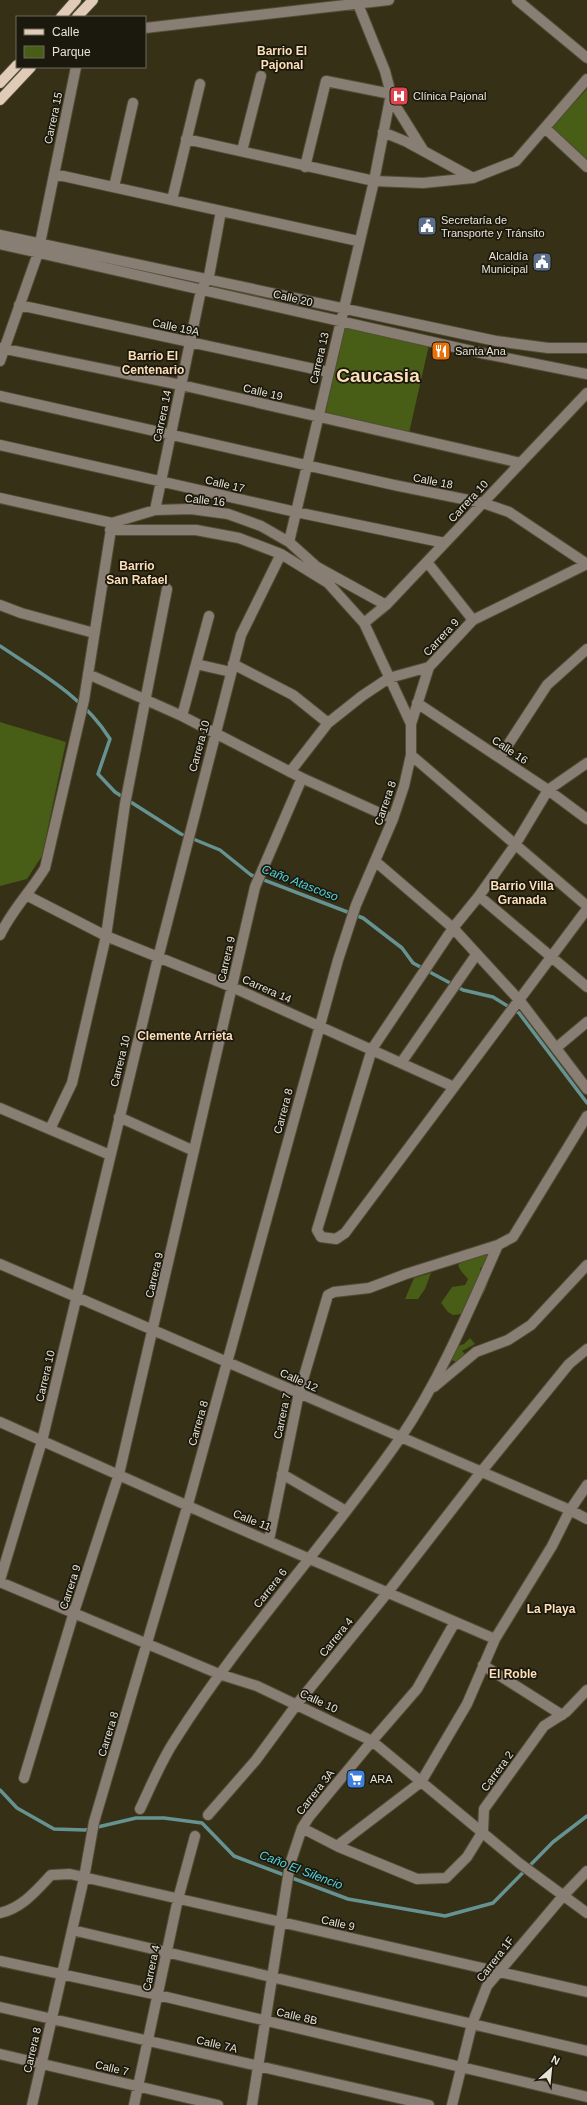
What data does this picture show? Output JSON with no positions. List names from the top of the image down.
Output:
{
  "streets": {
    "street": [
      "Carrera 15",
      "Calle 20",
      "Calle 19A",
      "Carrera 13",
      "Calle 19",
      "Carrera 14",
      "Calle 18",
      "Calle 17",
      "Calle 16",
      "Carrera 10",
      "Carrera 9",
      "Carrera 8",
      "Calle 12",
      "Carrera 7",
      "Calle 11",
      "Carrera 6",
      "Carrera 4",
      "Calle 10",
      "Carrera 2",
      "Carrera 3A",
      "Calle 9",
      "Carrera 1F",
      "Calle 8B",
      "Calle 7A",
      "Calle 7"
    ]
  },
  "crossings": [
    ["Carrera 15", "Calle 20"],
    ["Calle 20", "Carrera 13"],
    ["Calle 20", "Carrera 14"],
    ["Calle 19A", "Carrera 13"],
    ["Calle 19A", "Carrera 14"],
    ["Carrera 13", "Calle 19"],
    ["Carrera 13", "Calle 18"],
    ["Carrera 13", "Calle 17"],
    ["Carrera 13", "Calle 16"],
    ["Calle 19", "Carrera 14"],
    ["Calle 19", "Carrera 10"],
    ["Carrera 14", "Calle 18"],
    ["Carrera 14", "Calle 17"],
    ["Carrera 14", "Calle 16"],
    ["Carrera 14", "Carrera 10"],
    ["Carrera 14", "Carrera 9"],
    ["Carrera 14", "Carrera 8"],
    ["Calle 18", "Carrera 10"],
    ["Calle 18", "Carrera 9"],
    ["Calle 17", "Carrera 10"],
    ["Calle 16", "Carrera 10"],
    ["Calle 16", "Carrera 9"],
    ["Calle 16", "Carrera 8"],
    ["Carrera 10", "Calle 12"],
    ["Carrera 10", "Calle 11"],
    ["Carrera 10", "Calle 10"],
    ["Carrera 9", "Calle 12"],
    ["Carrera 9", "Calle 11"],
    ["Carrera 9", "Calle 10"],
    ["Carrera 8", "Calle 12"],
    ["Carrera 8", "Calle 11"],
    ["Carrera 8", "Calle 10"],
    ["Carrera 8", "Calle 9"],
    ["Carrera 8", "Calle 8B"],
    ["Carrera 8", "Calle 7A"],
    ["Carrera 8", "Calle 7"],
    ["Calle 12", "Carrera 7"],
    ["Calle 12", "Carrera 6"],
    ["Calle 12", "Carrera 4"],
    ["Carrera 7", "Calle 11"],
    ["Calle 11", "Carrera 6"],
    ["Calle 11", "Carrera 4"],
    ["Calle 11", "Carrera 3A"],
    ["Carrera 6", "Calle 10"],
    ["Carrera 4", "Calle 10"],
    ["Carrera 4", "Calle 9"],
    ["Carrera 4", "Calle 8B"],
    ["Carrera 4", "Calle 7A"],
    ["Carrera 4", "Calle 7"],
    ["Calle 10", "Carrera 2"],
    ["Calle 10", "Carrera 3A"],
    ["Calle 10", "Carrera 1F"],
    ["Carrera 3A", "Calle 9"],
    ["Carrera 3A", "Calle 8B"],
    ["Carrera 3A", "Calle 7A"],
    ["Calle 9", "Carrera 1F"],
    ["Carrera 1F", "Calle 8B"]
  ],
  "districts": [
    "Barrio El Pajonal",
    "Barrio El Centenario",
    "Caucasia",
    "Barrio San Rafael",
    "Barrio Villa Granada",
    "Clemente Arrieta",
    "La Playa",
    "El Roble"
  ],
  "water": ["Caño Atascoso", "Caño El Silencio"],
  "places": {
    "hospital": ["Clínica Pajonal"],
    "public building": ["Secretaría de Transporte y Tránsito", "Alcaldía Municipal"],
    "restaurant": ["Santa Ana"],
    "supermarket": ["ARA"]
  },
  "legend": ["Calle", "Parque"],
  "north": "top right"
}
